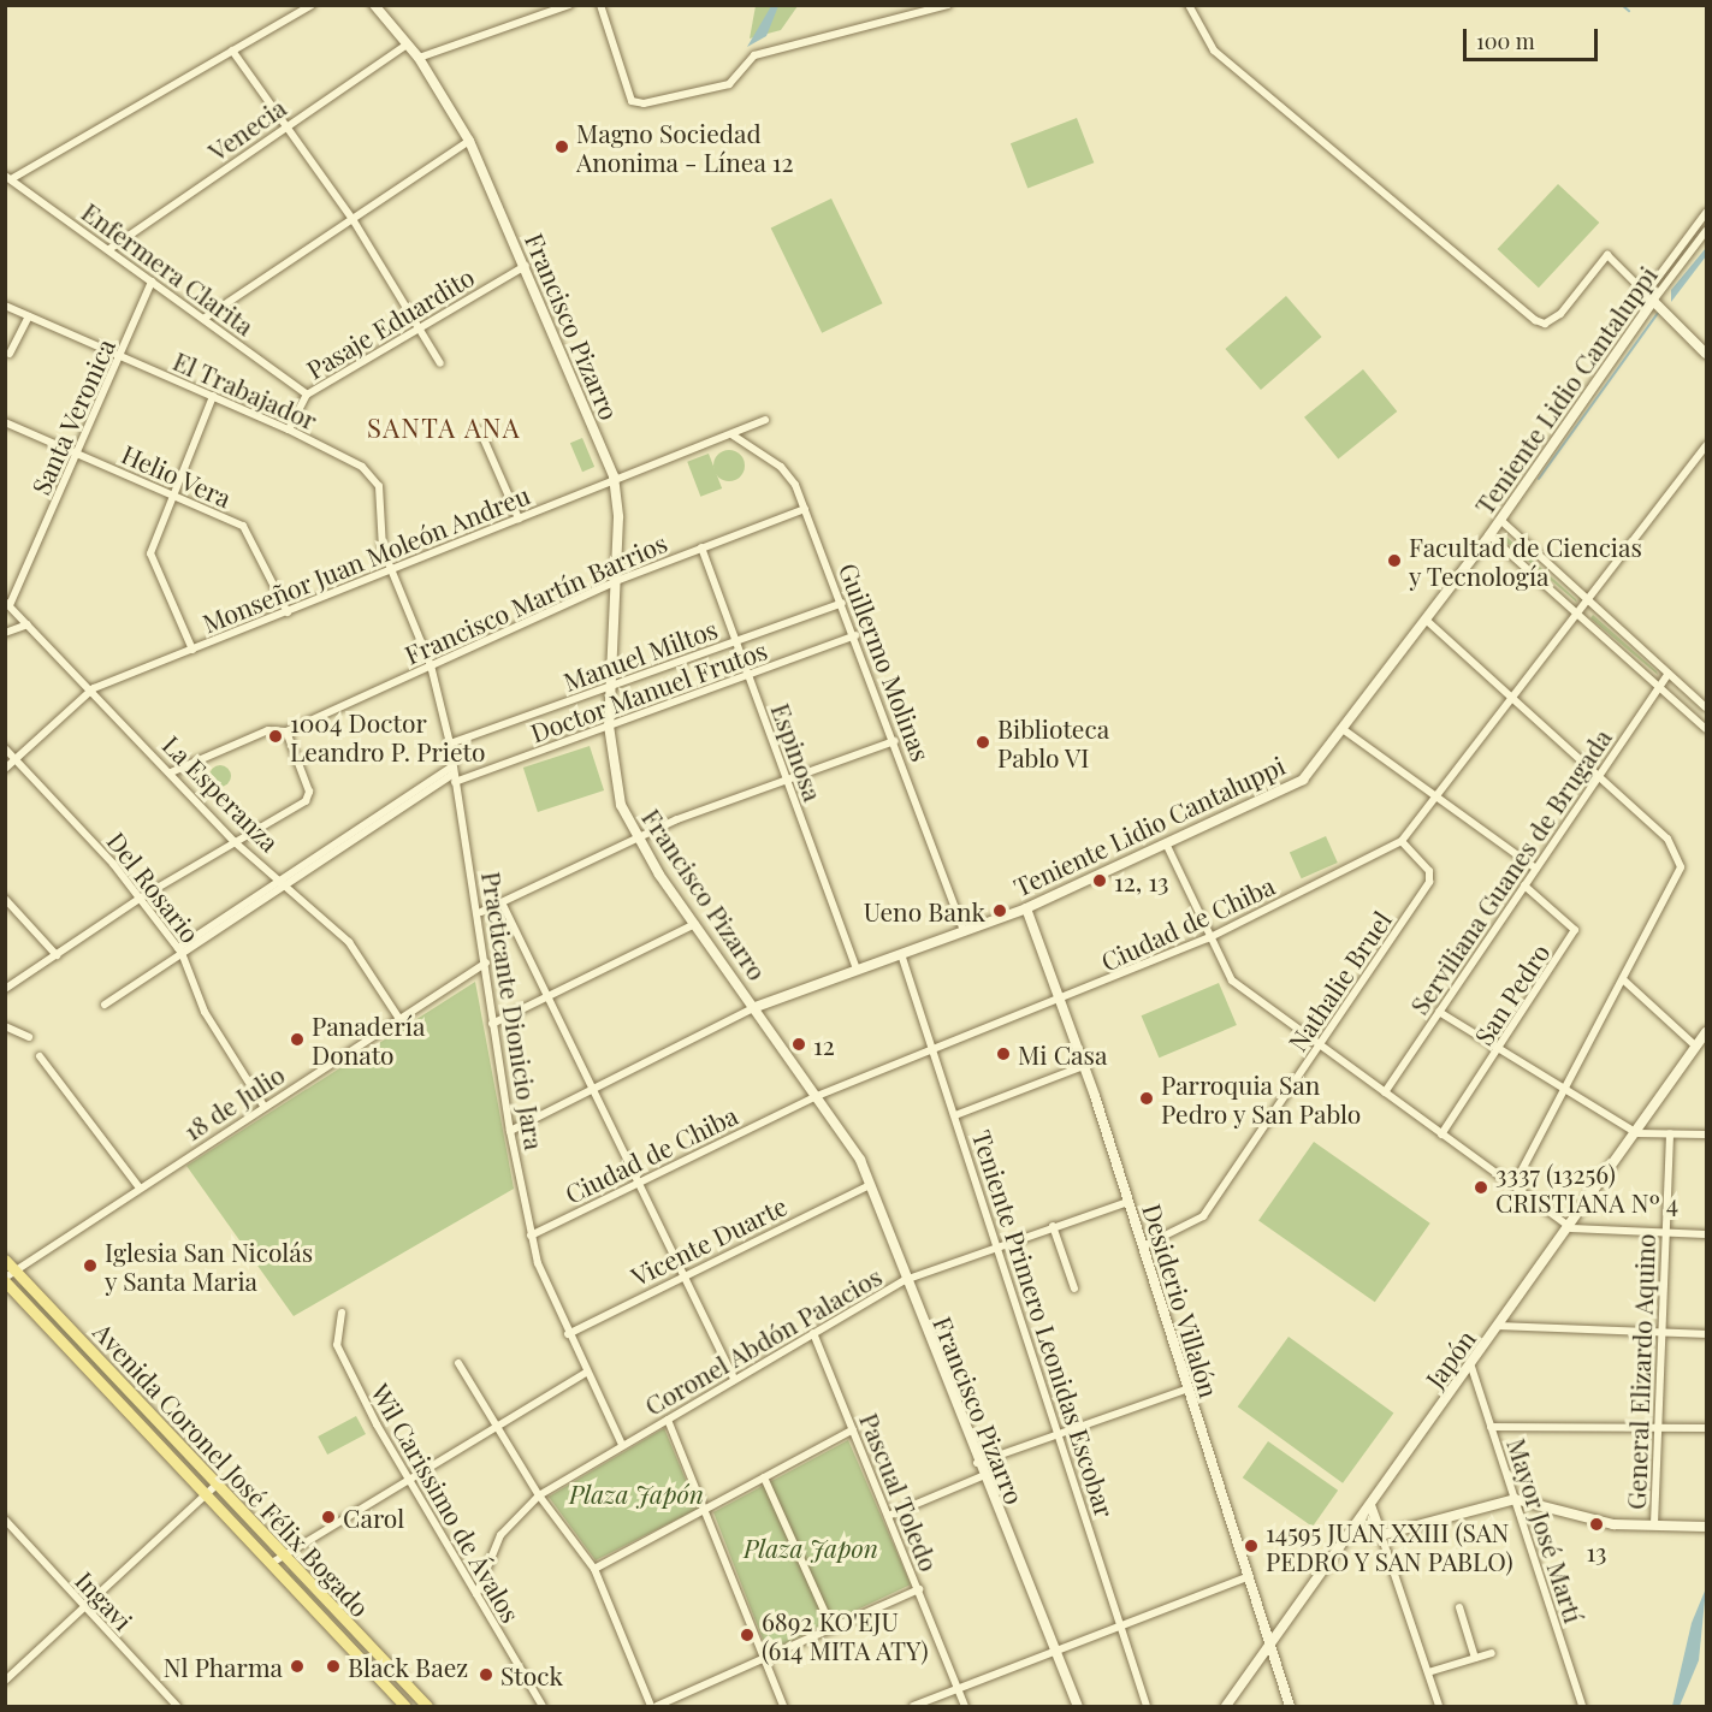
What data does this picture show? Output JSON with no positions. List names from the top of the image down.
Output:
{
  "streets": {
    "main road": ["Avenida Coronel José Félix Bogado"],
    "street": [
      "Venecia",
      "Enfermera Clarita",
      "Pasaje Eduardito",
      "Francisco Pizarro",
      "El Trabajador",
      "Teniente Lidio Cantaluppi",
      "Santa Veronica",
      "Helio Vera",
      "Monseñor Juan Moleón Andreu",
      "Francisco Martín Barrios",
      "Manuel Miltos",
      "Guillermo Molinas",
      "Doctor Manuel Frutos",
      "Espinosa",
      "La Esperanza",
      "Serviliana Guanes de Brugada",
      "Del Rosario",
      "Ciudad de Chiba",
      "Nathalie Bruel",
      "San Pedro",
      "Practicante Dionicio Jara",
      "18 de Julio",
      "Vicente Duarte",
      "Desiderio Villalón",
      "Teniente Primero Leonidas Escobar",
      "Coronel Abdón Palacios",
      "Japón",
      "General Elizardo Aquino",
      "Pascual Toledo",
      "Wil Carissimo de Ávalos",
      "Mayor José Martí",
      "Ingavi"
    ]
  },
  "crossings": [
    ["Venecia", "Enfermera Clarita"],
    ["Venecia", "Francisco Pizarro"],
    ["Enfermera Clarita", "Pasaje Eduardito"],
    ["Enfermera Clarita", "Santa Veronica"],
    ["Pasaje Eduardito", "Francisco Pizarro"],
    ["Pasaje Eduardito", "El Trabajador"],
    ["Francisco Pizarro", "Teniente Lidio Cantaluppi"],
    ["Francisco Pizarro", "Monseñor Juan Moleón Andreu"],
    ["Francisco Pizarro", "Francisco Martín Barrios"],
    ["Francisco Pizarro", "Manuel Miltos"],
    ["Francisco Pizarro", "Doctor Manuel Frutos"],
    ["Francisco Pizarro", "Ciudad de Chiba"],
    ["Francisco Pizarro", "Vicente Duarte"],
    ["Francisco Pizarro", "Coronel Abdón Palacios"],
    ["El Trabajador", "Santa Veronica"],
    ["El Trabajador", "Monseñor Juan Moleón Andreu"],
    ["El Trabajador", "Practicante Dionicio Jara"],
    ["Teniente Lidio Cantaluppi", "Guillermo Molinas"],
    ["Teniente Lidio Cantaluppi", "Espinosa"],
    ["Teniente Lidio Cantaluppi", "Practicante Dionicio Jara"],
    ["Teniente Lidio Cantaluppi", "Desiderio Villalón"],
    ["Teniente Lidio Cantaluppi", "Teniente Primero Leonidas Escobar"],
    ["Santa Veronica", "Helio Vera"],
    ["Santa Veronica", "La Esperanza"],
    ["Helio Vera", "Monseñor Juan Moleón Andreu"],
    ["Monseñor Juan Moleón Andreu", "Guillermo Molinas"],
    ["Monseñor Juan Moleón Andreu", "La Esperanza"],
    ["Monseñor Juan Moleón Andreu", "Del Rosario"],
    ["Monseñor Juan Moleón Andreu", "Practicante Dionicio Jara"],
    ["Francisco Martín Barrios", "Guillermo Molinas"],
    ["Francisco Martín Barrios", "Espinosa"],
    ["Francisco Martín Barrios", "La Esperanza"],
    ["Francisco Martín Barrios", "Practicante Dionicio Jara"],
    ["Manuel Miltos", "Guillermo Molinas"],
    ["Manuel Miltos", "Espinosa"],
    ["Manuel Miltos", "Practicante Dionicio Jara"],
    ["Guillermo Molinas", "Doctor Manuel Frutos"],
    ["Doctor Manuel Frutos", "Espinosa"],
    ["Doctor Manuel Frutos", "La Esperanza"],
    ["Doctor Manuel Frutos", "Del Rosario"],
    ["Doctor Manuel Frutos", "Practicante Dionicio Jara"],
    ["La Esperanza", "18 de Julio"],
    ["Serviliana Guanes de Brugada", "San Pedro"],
    ["Del Rosario", "18 de Julio"],
    ["Ciudad de Chiba", "Nathalie Bruel"],
    ["Ciudad de Chiba", "Practicante Dionicio Jara"],
    ["Ciudad de Chiba", "Desiderio Villalón"],
    ["Ciudad de Chiba", "Teniente Primero Leonidas Escobar"],
    ["Nathalie Bruel", "Desiderio Villalón"],
    ["Practicante Dionicio Jara", "18 de Julio"],
    ["Practicante Dionicio Jara", "Vicente Duarte"],
    ["Practicante Dionicio Jara", "Coronel Abdón Palacios"],
    ["18 de Julio", "Avenida Coronel José Félix Bogado"],
    ["Desiderio Villalón", "Coronel Abdón Palacios"],
    ["Desiderio Villalón", "Japón"],
    ["Teniente Primero Leonidas Escobar", "Coronel Abdón Palacios"],
    ["Coronel Abdón Palacios", "Pascual Toledo"],
    ["Coronel Abdón Palacios", "Wil Carissimo de Ávalos"],
    ["Japón", "Mayor José Martí"]
  ],
  "districts": ["SANTA ANA"],
  "parks": ["Plaza Japón", "Plaza Japon"],
  "places": [
    "Magno Sociedad Anonima - Línea 12",
    "Facultad de Ciencias y Tecnología",
    "1004 Doctor Leandro P. Prieto",
    "Biblioteca Pablo VI",
    "12, 13",
    "Ueno Bank",
    "Panadería Donato",
    "12",
    "Mi Casa",
    "Parroquia San Pedro y San Pablo",
    "3337 (13256) CRISTIANA Nº 4",
    "Iglesia San Nicolás y Santa Maria",
    "Carol",
    "13",
    "14595 JUAN XXIII (SAN PEDRO Y SAN PABLO)",
    "6892 KO'EJU (614 MITA ATY)",
    "Nl Pharma",
    "Black Baez",
    "Stock"
  ],
  "scale_bar": "100 m"
}
